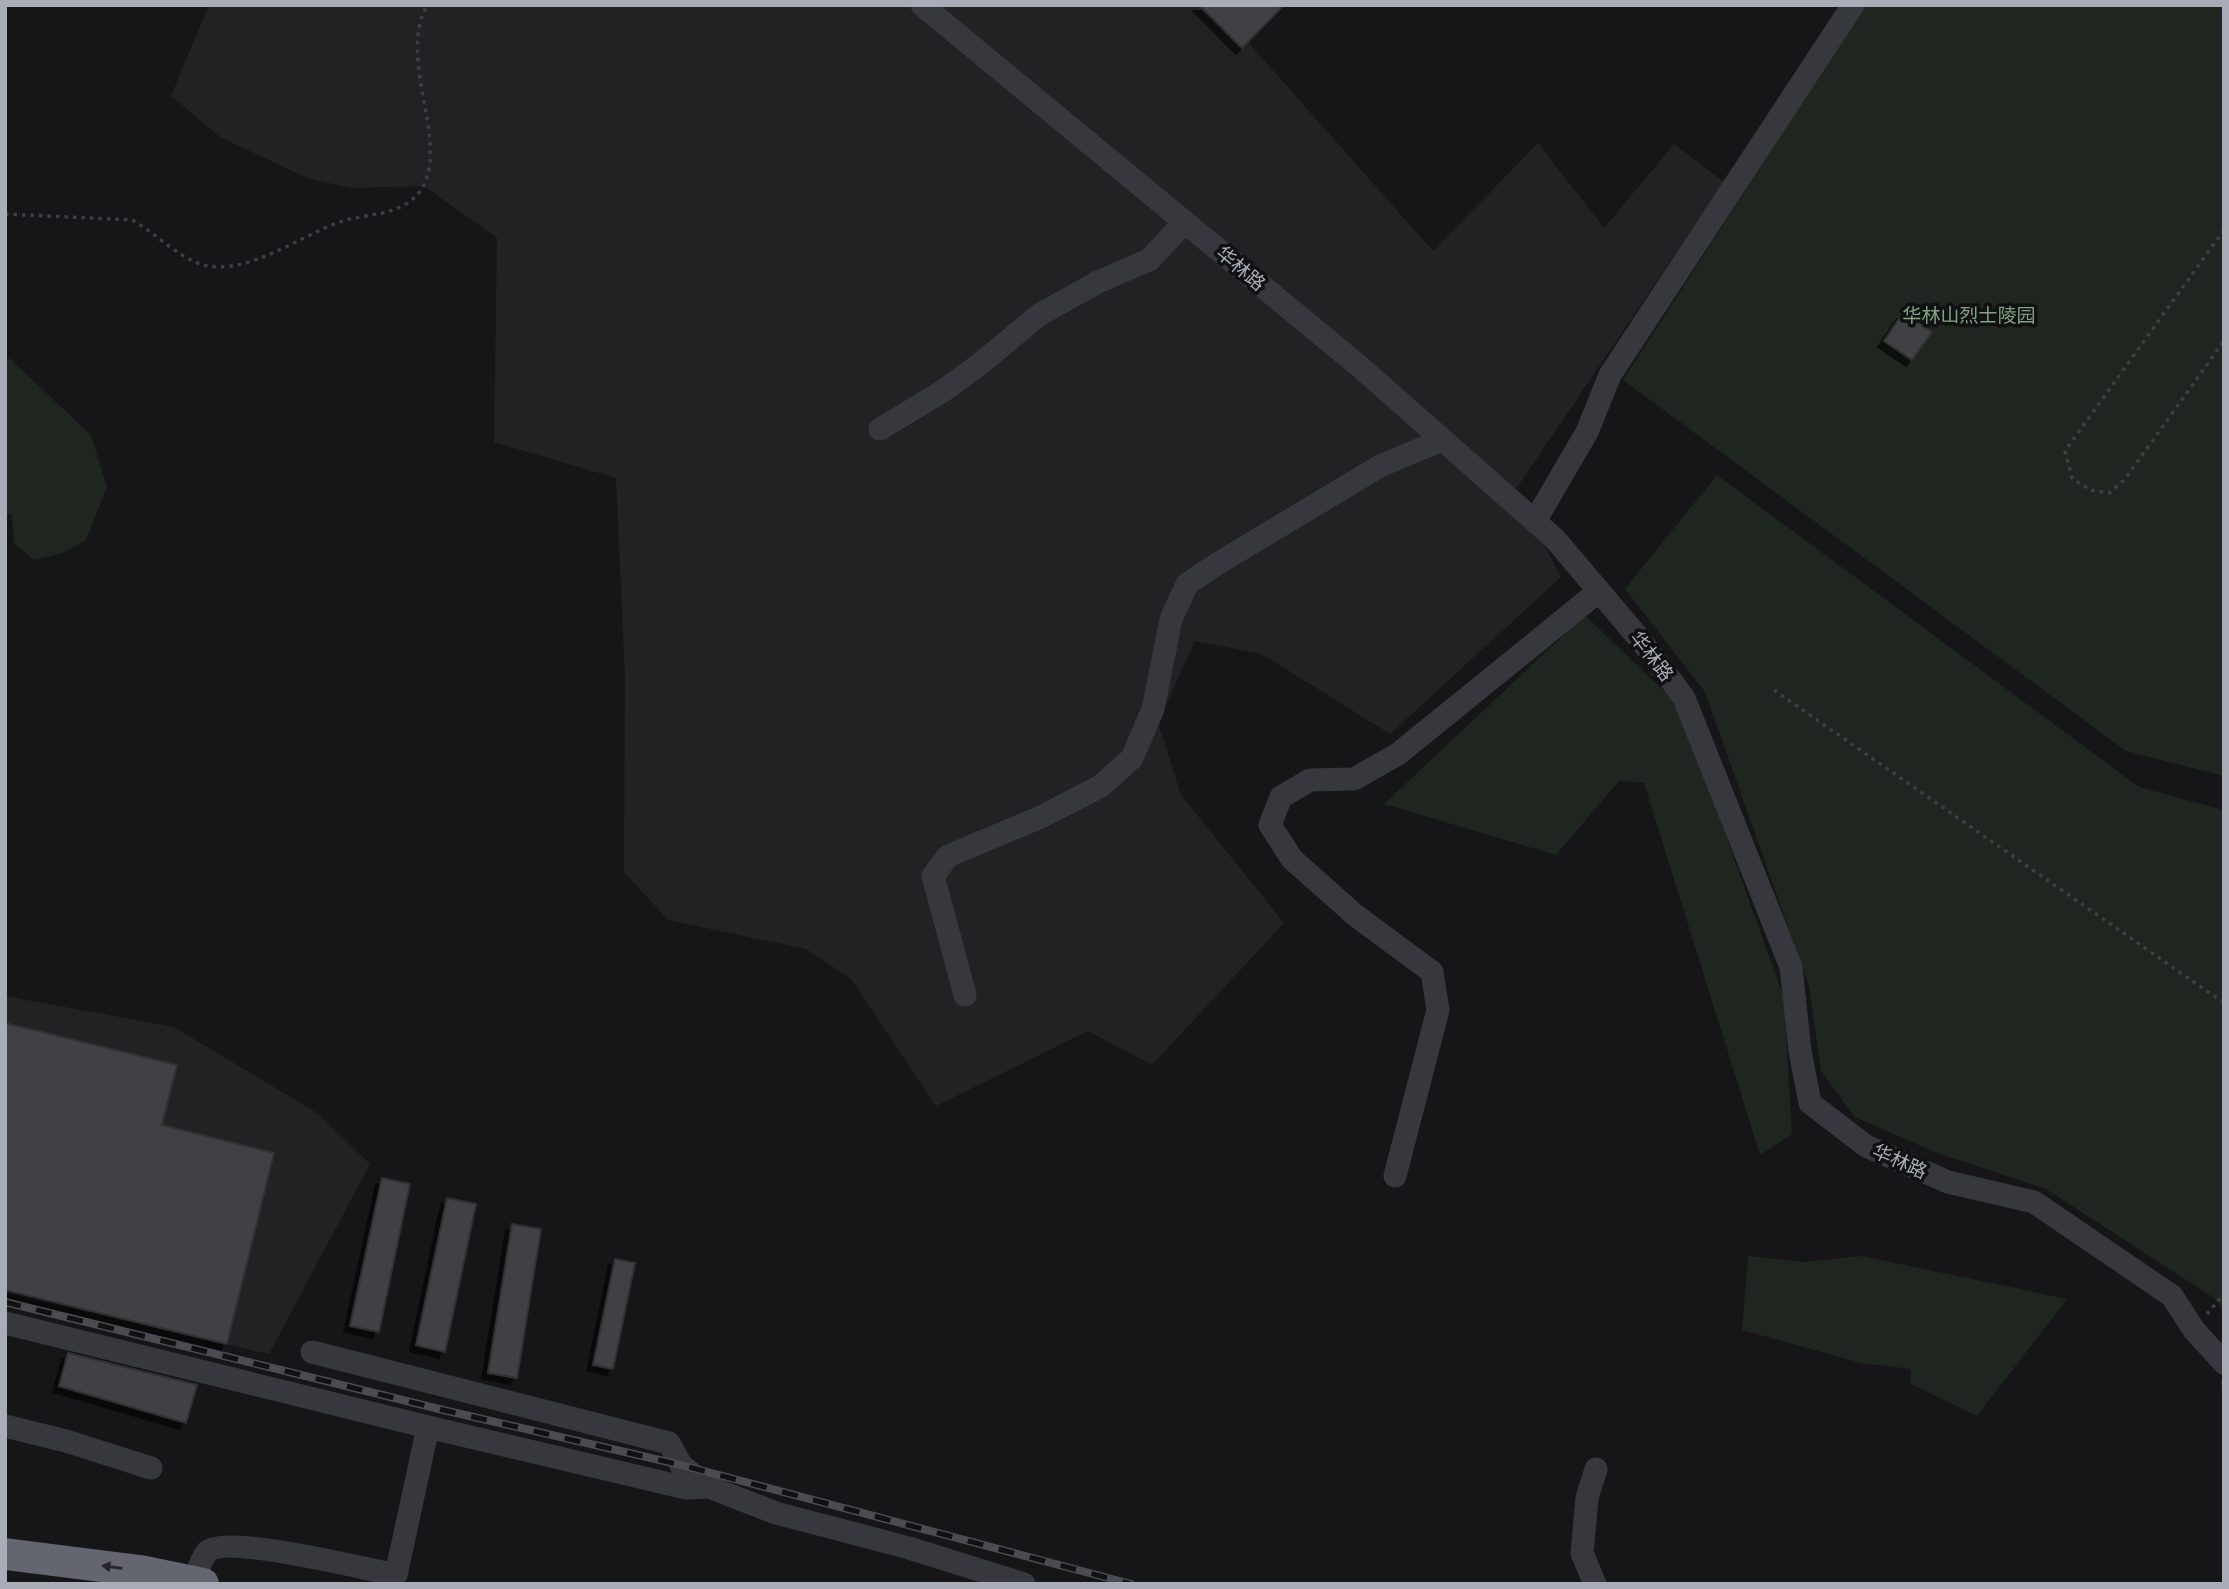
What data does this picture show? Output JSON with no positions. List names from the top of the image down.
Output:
{
  "streets": {
    "street": ["华林路"]
  },
  "parks": ["华林山烈士陵园"]
}
